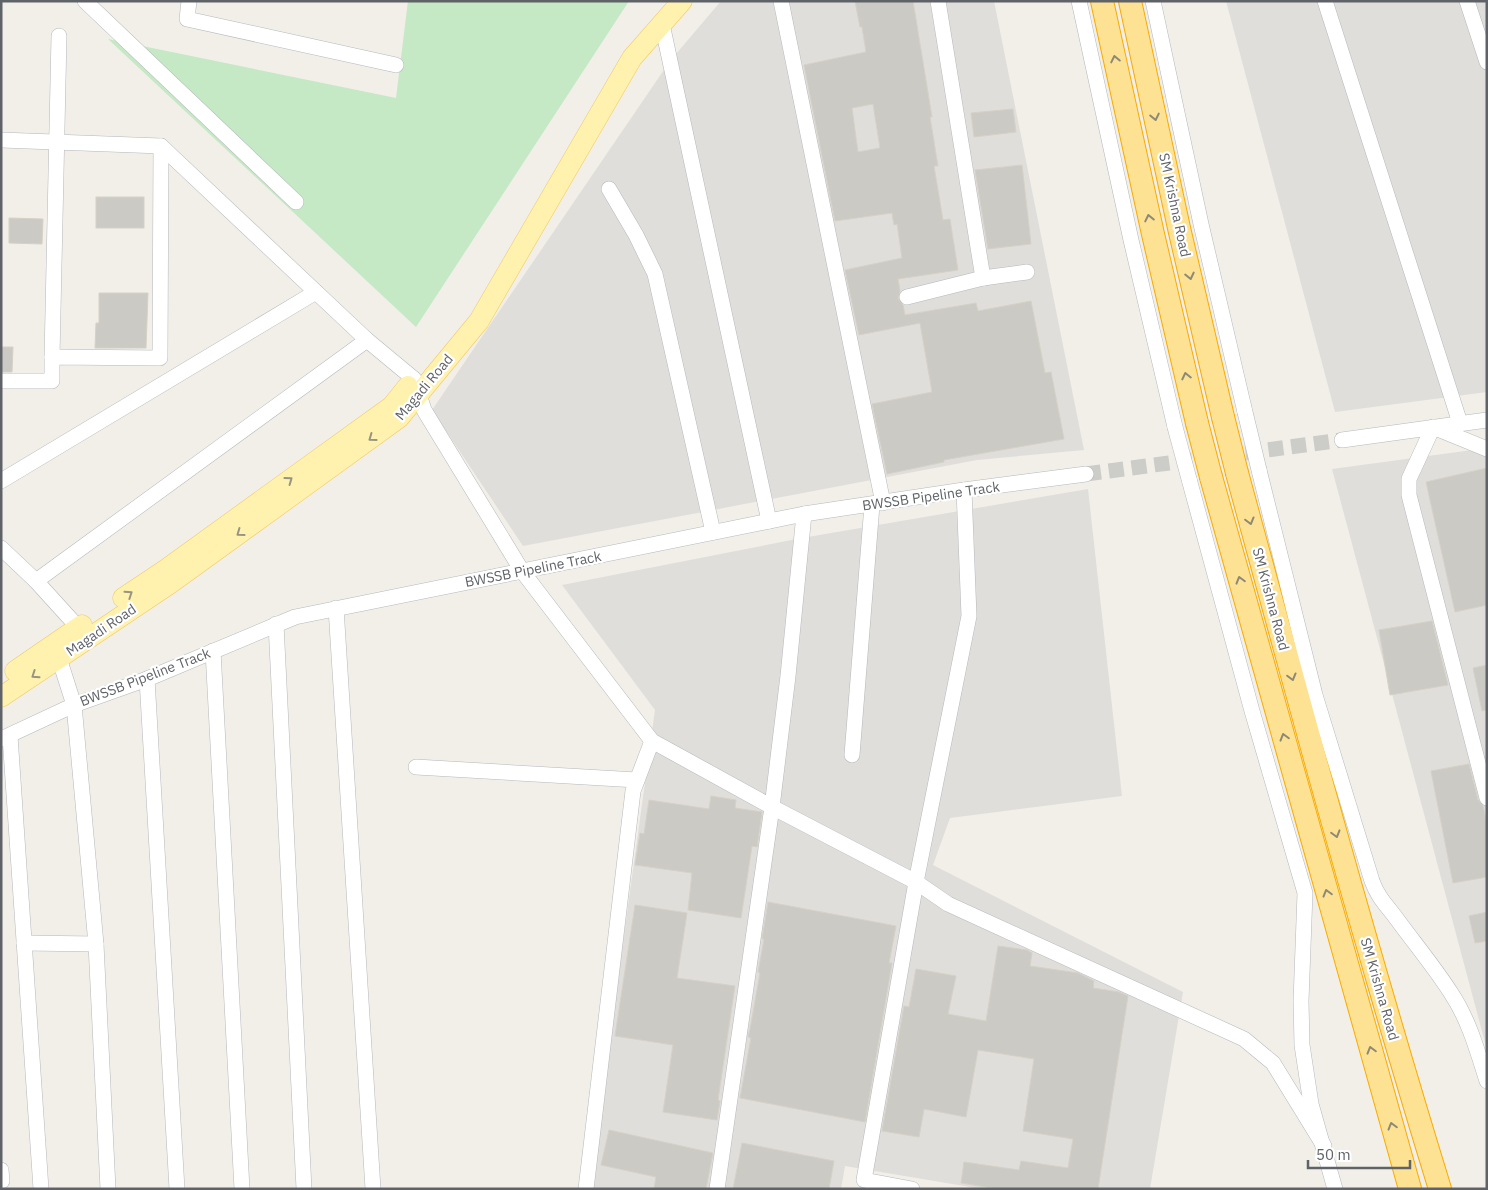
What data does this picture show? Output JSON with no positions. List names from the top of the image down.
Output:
{
  "streets": {
    "highway": ["SM Krishna Road"],
    "main road": ["Magadi Road"],
    "street": ["BWSSB Pipeline Track"]
  },
  "scale_bar": "50 m"
}
